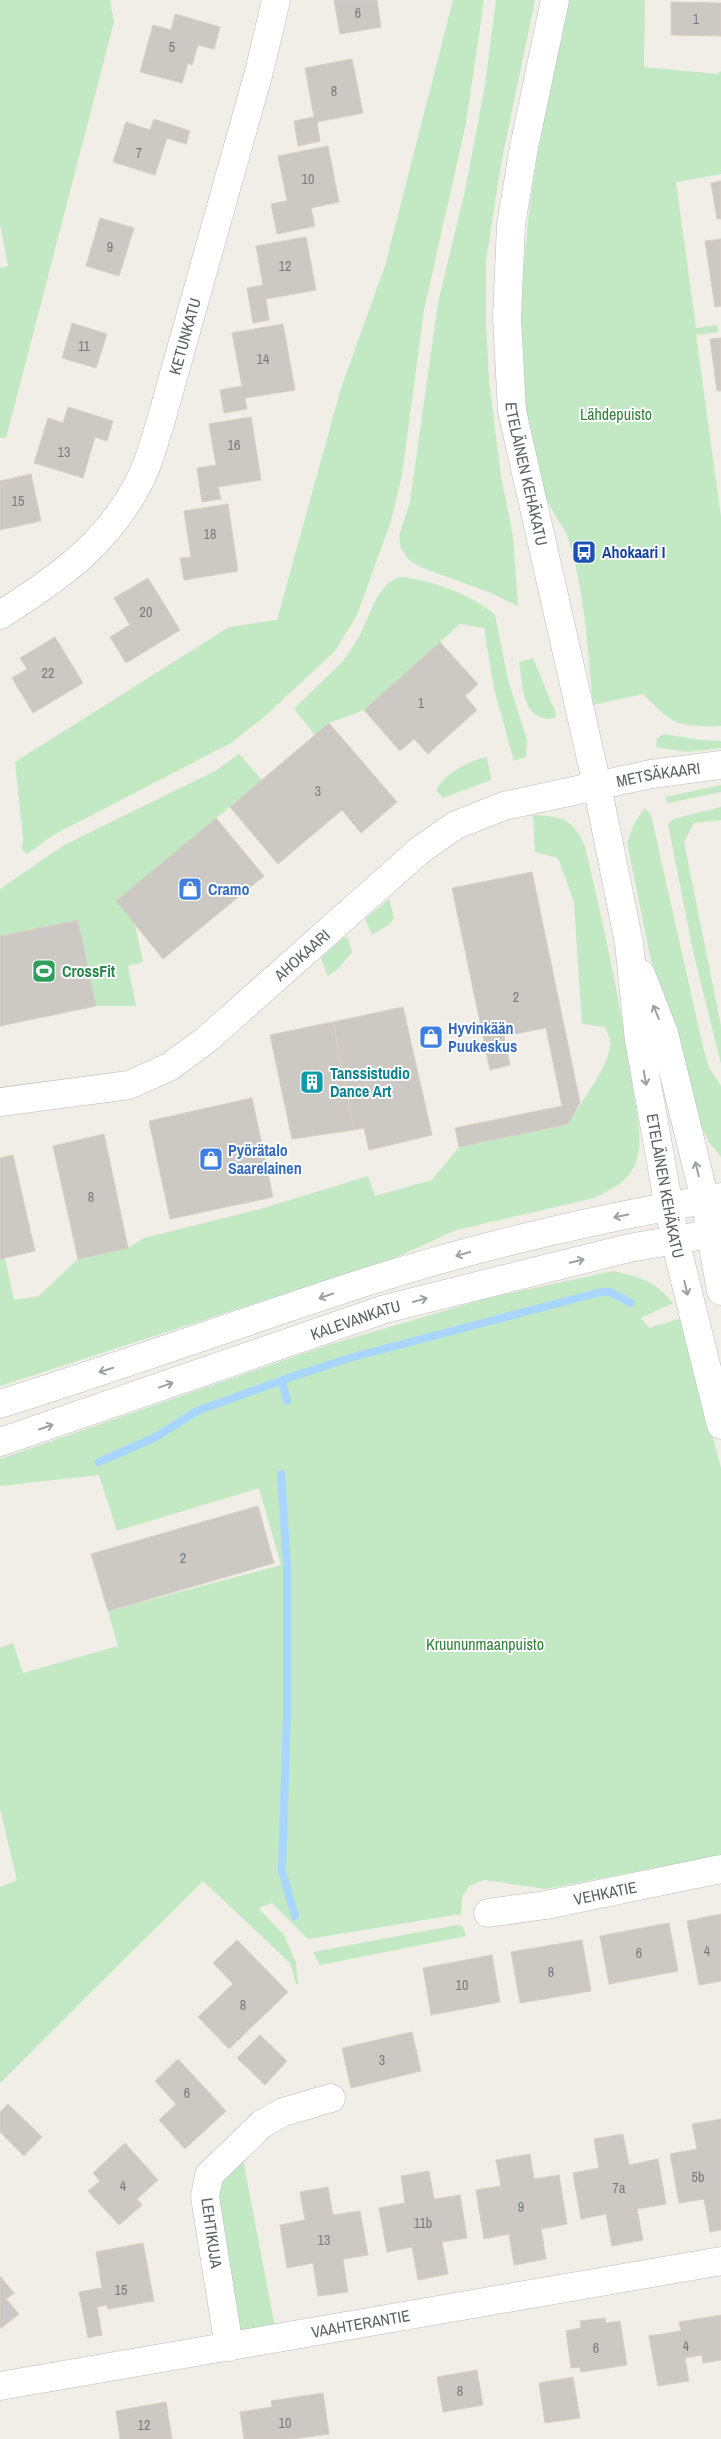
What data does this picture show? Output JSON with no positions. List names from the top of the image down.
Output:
{
  "streets": {
    "street": [
      "KETUNKATU",
      "ETELÄINEN KEHÄKATU",
      "METSÄKAARI",
      "AHOKAARI",
      "KALEVANKATU",
      "VEHKATIE",
      "LEHTIKUJA",
      "VAAHTERANTIE"
    ]
  },
  "crossings": [
    ["ETELÄINEN KEHÄKATU", "METSÄKAARI"],
    ["ETELÄINEN KEHÄKATU", "AHOKAARI"],
    ["ETELÄINEN KEHÄKATU", "KALEVANKATU"],
    ["METSÄKAARI", "AHOKAARI"],
    ["LEHTIKUJA", "VAAHTERANTIE"]
  ],
  "parks": ["Lähdepuisto", "Kruununmaanpuisto"],
  "places": {
    "bus stop": ["Ahokaari I"],
    "shop": ["Cramo", "Hyvinkään Puukeskus", "Pyörätalo Saarelainen"],
    "sports": ["CrossFit"],
    "building": ["Tanssistudio Dance Art"]
  },
  "house_numbers": [
    "6",
    "1",
    "5",
    "8",
    "7",
    "10",
    "9",
    "12",
    "11",
    "14",
    "16",
    "13",
    "15",
    "18",
    "20",
    "22",
    "1",
    "3",
    "2",
    "8",
    "2",
    "4",
    "6",
    "8",
    "10",
    "8",
    "3",
    "6",
    "5b",
    "4",
    "7a",
    "9",
    "11b",
    "13",
    "15",
    "4",
    "6",
    "8",
    "10",
    "12"
  ]
}
